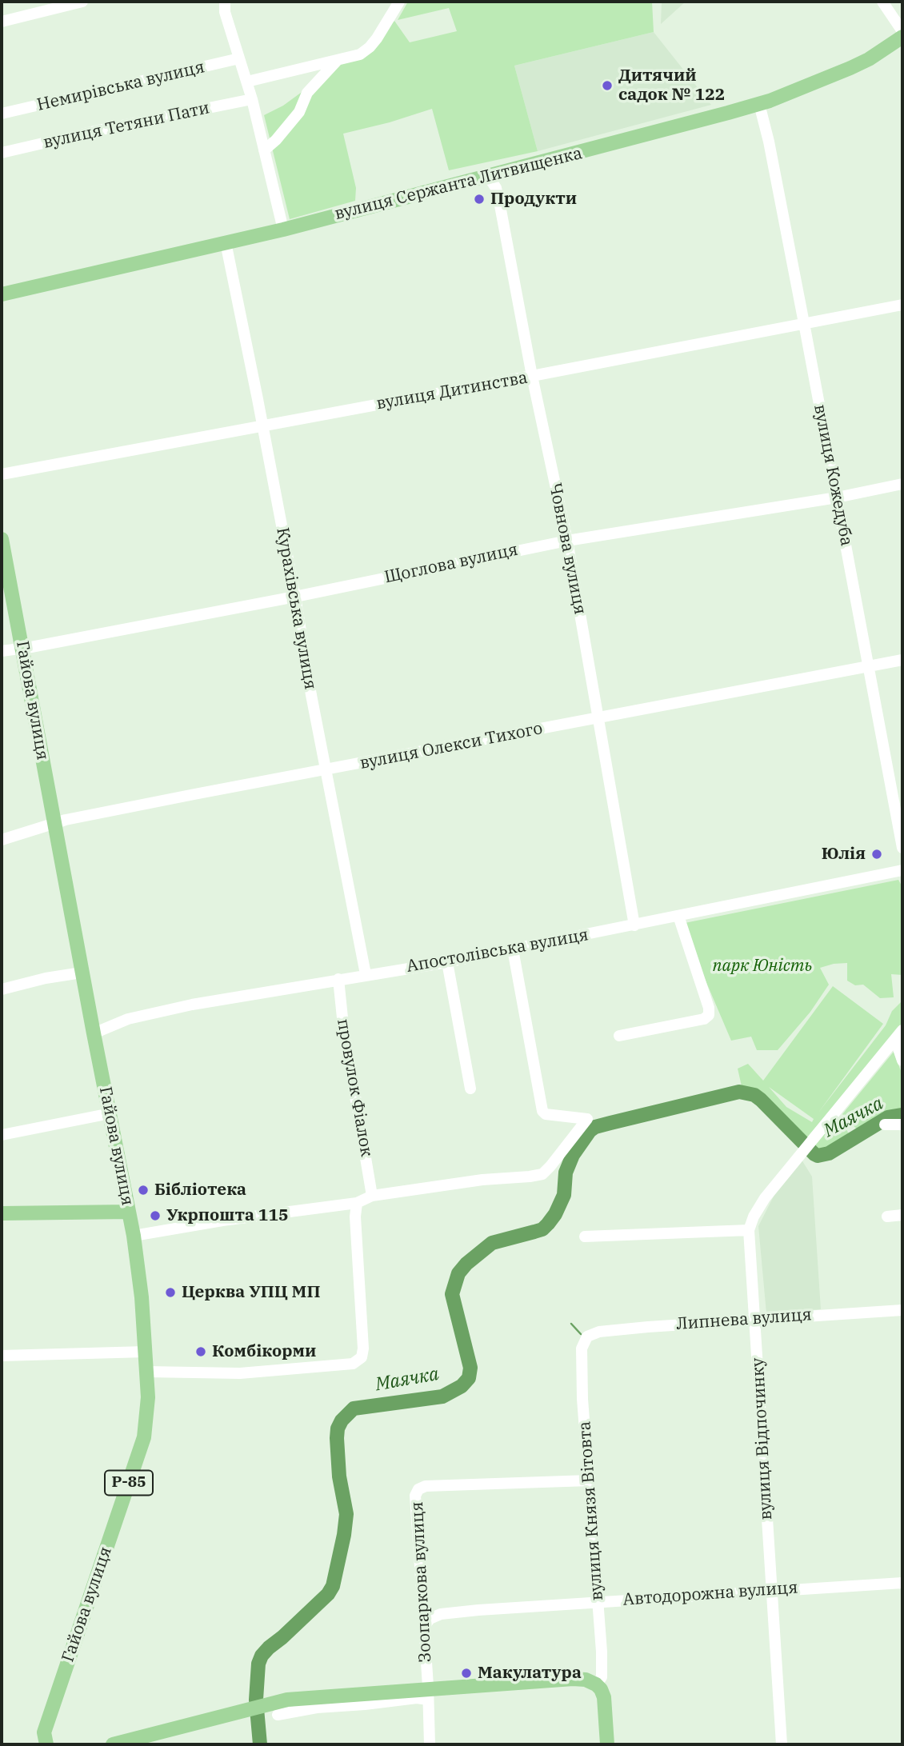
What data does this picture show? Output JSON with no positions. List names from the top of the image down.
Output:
{
  "streets": {
    "main road": [
      "вулиця Сержанта Литвищенка",
      "Гайова вулиця",
      "Р-85",
      "вулиця Князя Вітовта"
    ],
    "street": [
      "Немирівська вулиця",
      "вулиця Тетяни Пати",
      "вулиця Дитинства",
      "вулиця Кожедуба",
      "Човнова вулиця",
      "Щоглова вулиця",
      "Курахівська вулиця",
      "вулиця Олекси Тихого",
      "Апостолівська вулиця",
      "провулок Фіалок",
      "Липнева вулиця",
      "вулиця Відпочинку",
      "Зоопаркова вулиця",
      "Автодорожна вулиця"
    ]
  },
  "crossings": [
    ["вулиця Сержанта Литвищенка", "вулиця Кожедуба"],
    ["вулиця Сержанта Литвищенка", "Човнова вулиця"],
    ["вулиця Сержанта Литвищенка", "Курахівська вулиця"],
    ["вулиця Дитинства", "вулиця Кожедуба"],
    ["вулиця Дитинства", "Човнова вулиця"],
    ["вулиця Дитинства", "Курахівська вулиця"],
    ["вулиця Кожедуба", "Щоглова вулиця"],
    ["вулиця Кожедуба", "вулиця Олекси Тихого"],
    ["Човнова вулиця", "Щоглова вулиця"],
    ["Човнова вулиця", "вулиця Олекси Тихого"],
    ["Човнова вулиця", "Апостолівська вулиця"],
    ["Щоглова вулиця", "Курахівська вулиця"],
    ["Щоглова вулиця", "Гайова вулиця"],
    ["Курахівська вулиця", "вулиця Олекси Тихого"],
    ["Курахівська вулиця", "Апостолівська вулиця"],
    ["Гайова вулиця", "вулиця Олекси Тихого"],
    ["Гайова вулиця", "Апостолівська вулиця"],
    ["Апостолівська вулиця", "провулок Фіалок"],
    ["Липнева вулиця", "вулиця Відпочинку"],
    ["Липнева вулиця", "вулиця Князя Вітовта"],
    ["вулиця Відпочинку", "Автодорожна вулиця"],
    ["вулиця Князя Вітовта", "Зоопаркова вулиця"],
    ["вулиця Князя Вітовта", "Автодорожна вулиця"],
    ["Зоопаркова вулиця", "Автодорожна вулиця"]
  ],
  "water": ["Маячка"],
  "parks": ["парк Юність"],
  "places": [
    "Дитячий садок № 122",
    "Продукти",
    "Юлія",
    "Бібліотека",
    "Укрпошта 115",
    "Церква УПЦ МП",
    "Комбікорми",
    "Макулатура"
  ]
}
